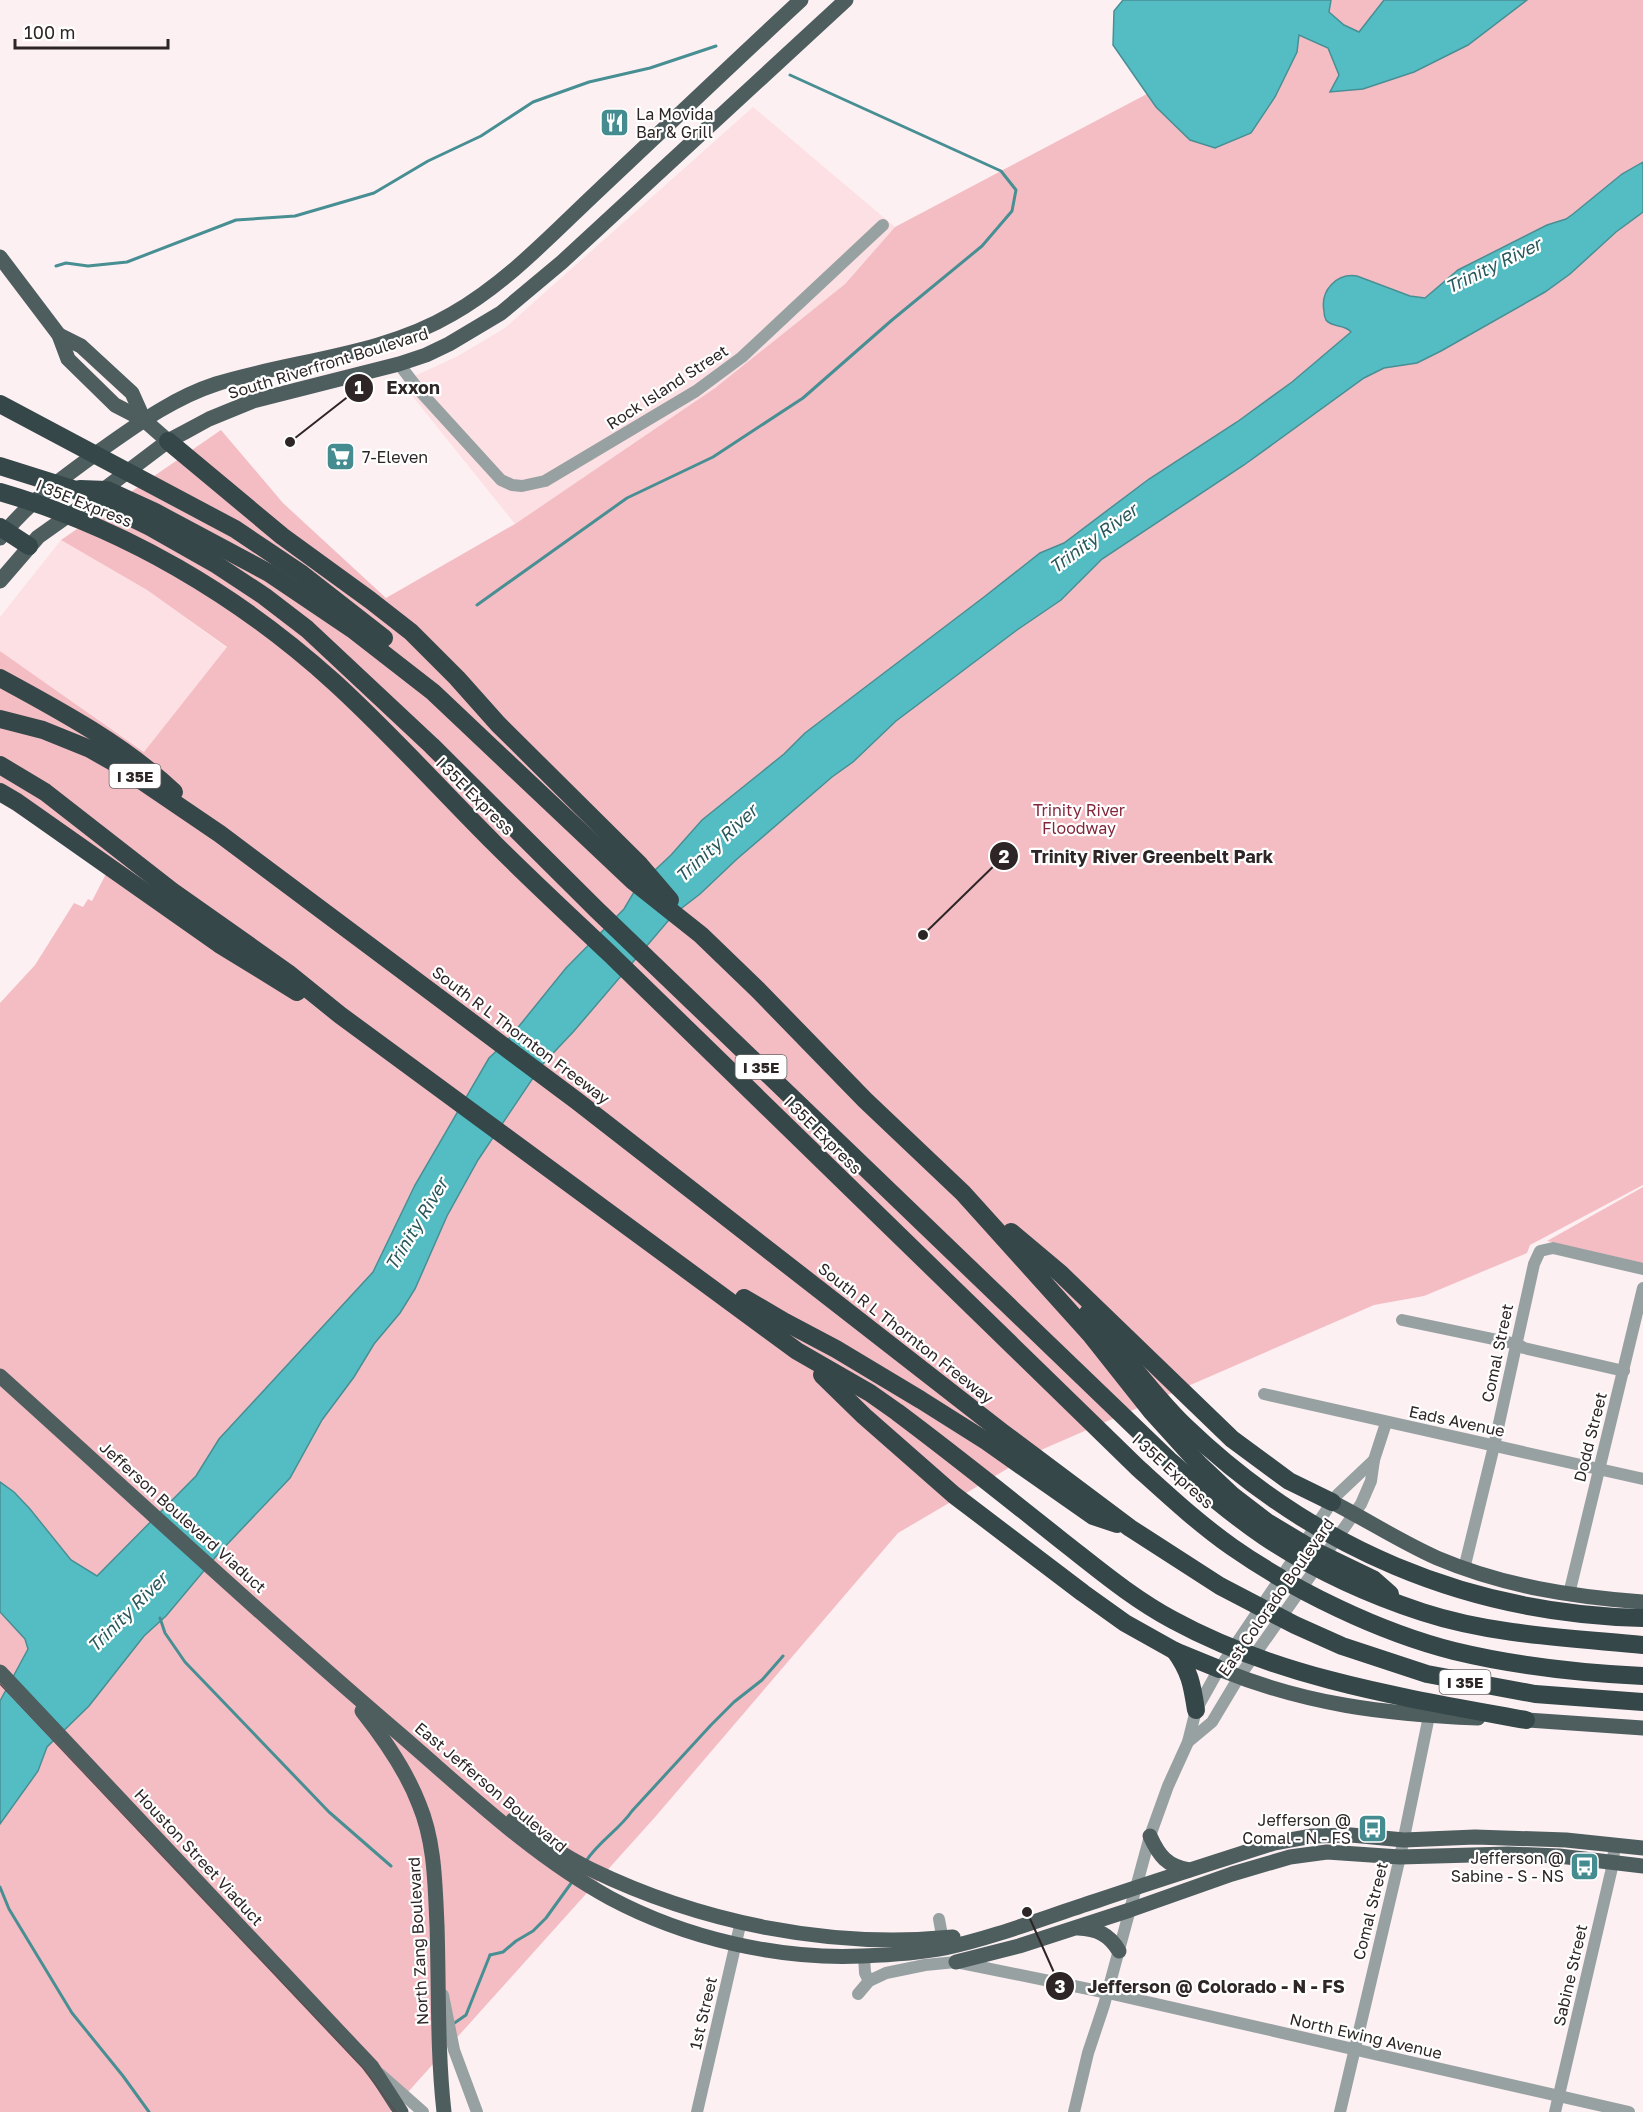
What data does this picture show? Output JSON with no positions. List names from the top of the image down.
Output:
{
  "streets": {
    "highway": ["I 35E Express", "I 35E", "South R L Thornton Freeway"],
    "main road": [
      "South Riverfront Boulevard",
      "Jefferson Boulevard Viaduct",
      "East Jefferson Boulevard",
      "Houston Street Viaduct",
      "North Zang Boulevard"
    ],
    "street": [
      "Rock Island Street",
      "Comal Street",
      "Eads Avenue",
      "Dodd Street",
      "East Colorado Boulevard",
      "Sabine Street",
      "1st Street",
      "North Ewing Avenue"
    ]
  },
  "crossings": [
    ["South Riverfront Boulevard", "Rock Island Street"],
    ["I 35E", "South R L Thornton Freeway"],
    ["Comal Street", "Eads Avenue"],
    ["Comal Street", "North Ewing Avenue"],
    ["Eads Avenue", "Dodd Street"],
    ["Eads Avenue", "East Colorado Boulevard"],
    ["Jefferson Boulevard Viaduct", "East Jefferson Boulevard"],
    ["Jefferson Boulevard Viaduct", "North Zang Boulevard"],
    ["East Colorado Boulevard", "North Ewing Avenue"],
    ["East Jefferson Boulevard", "North Zang Boulevard"],
    ["Sabine Street", "North Ewing Avenue"]
  ],
  "water": ["Trinity River"],
  "parks": ["Trinity River Floodway"],
  "places": {
    "restaurant": ["La Movida Bar & Grill"],
    "other": ["Exxon", "Trinity River Greenbelt Park", "Jefferson @ Colorado - N - FS"],
    "supermarket": ["7-Eleven"],
    "bus stop": ["Jefferson @ Comal - N - FS", "Jefferson @ Sabine - S - NS"]
  },
  "scale_bar": "100 m"
}
